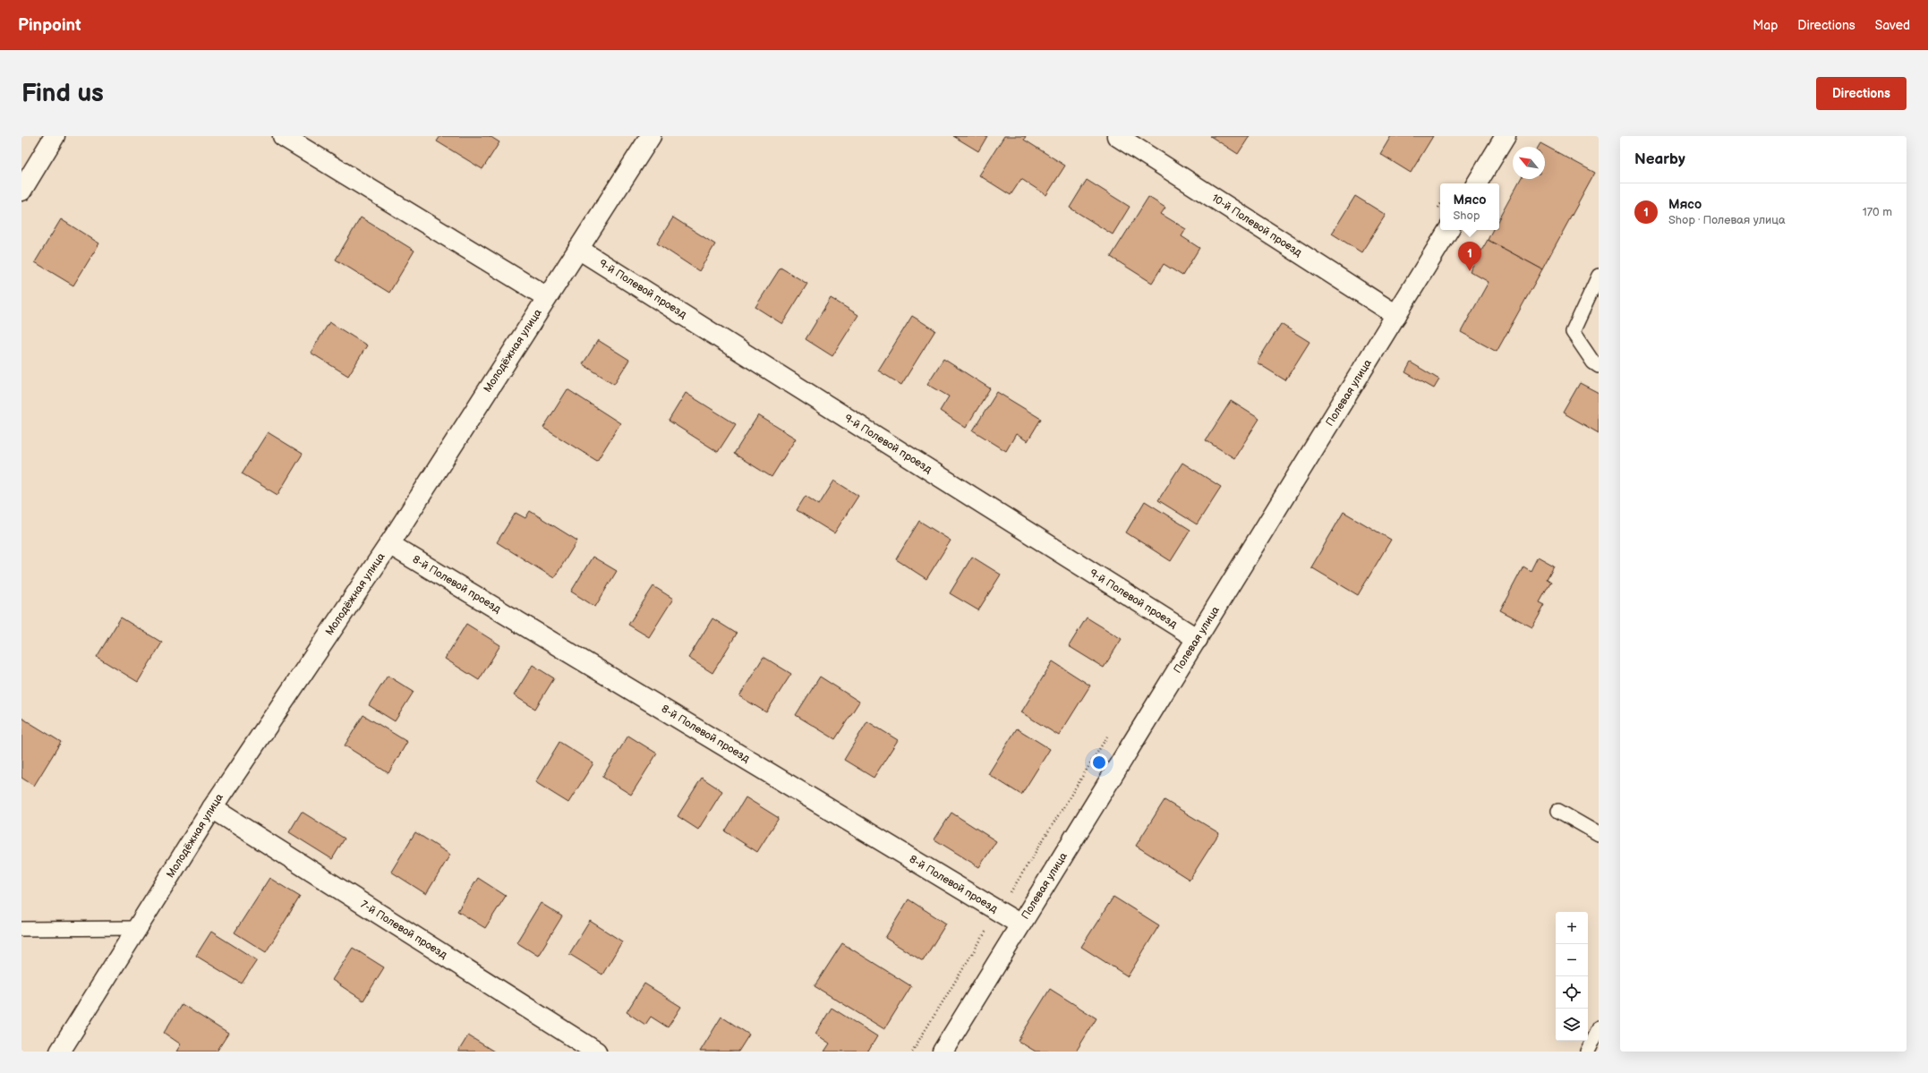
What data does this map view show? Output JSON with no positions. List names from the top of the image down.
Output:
{
  "streets": {
    "street": [
      "10-й Полевой проезд",
      "9-й Полевой проезд",
      "Молодёжная улица",
      "Полевая улица",
      "8-й Полевой проезд",
      "7-й Полевой проезд"
    ]
  },
  "crossings": [
    ["10-й Полевой проезд", "Полевая улица"],
    ["9-й Полевой проезд", "Молодёжная улица"],
    ["9-й Полевой проезд", "Полевая улица"],
    ["Молодёжная улица", "8-й Полевой проезд"],
    ["Молодёжная улица", "7-й Полевой проезд"],
    ["Полевая улица", "8-й Полевой проезд"]
  ],
  "north": "top left",
  "page": {
    "header": "Pinpoint",
    "nav": ["Map", "Directions", "Saved"],
    "buttons": "Directions",
    "title": "Find us",
    "heading": "Nearby",
    "list": [
      {
        "mark": "1",
        "name": "Мясо",
        "note": "Shop · Полевая улица",
        "value": "170 m"
      }
    ],
    "popup": ["Мясо", "Shop"],
    "pins": "1",
    "map_buttons": ["+", "−"]
  }
}
